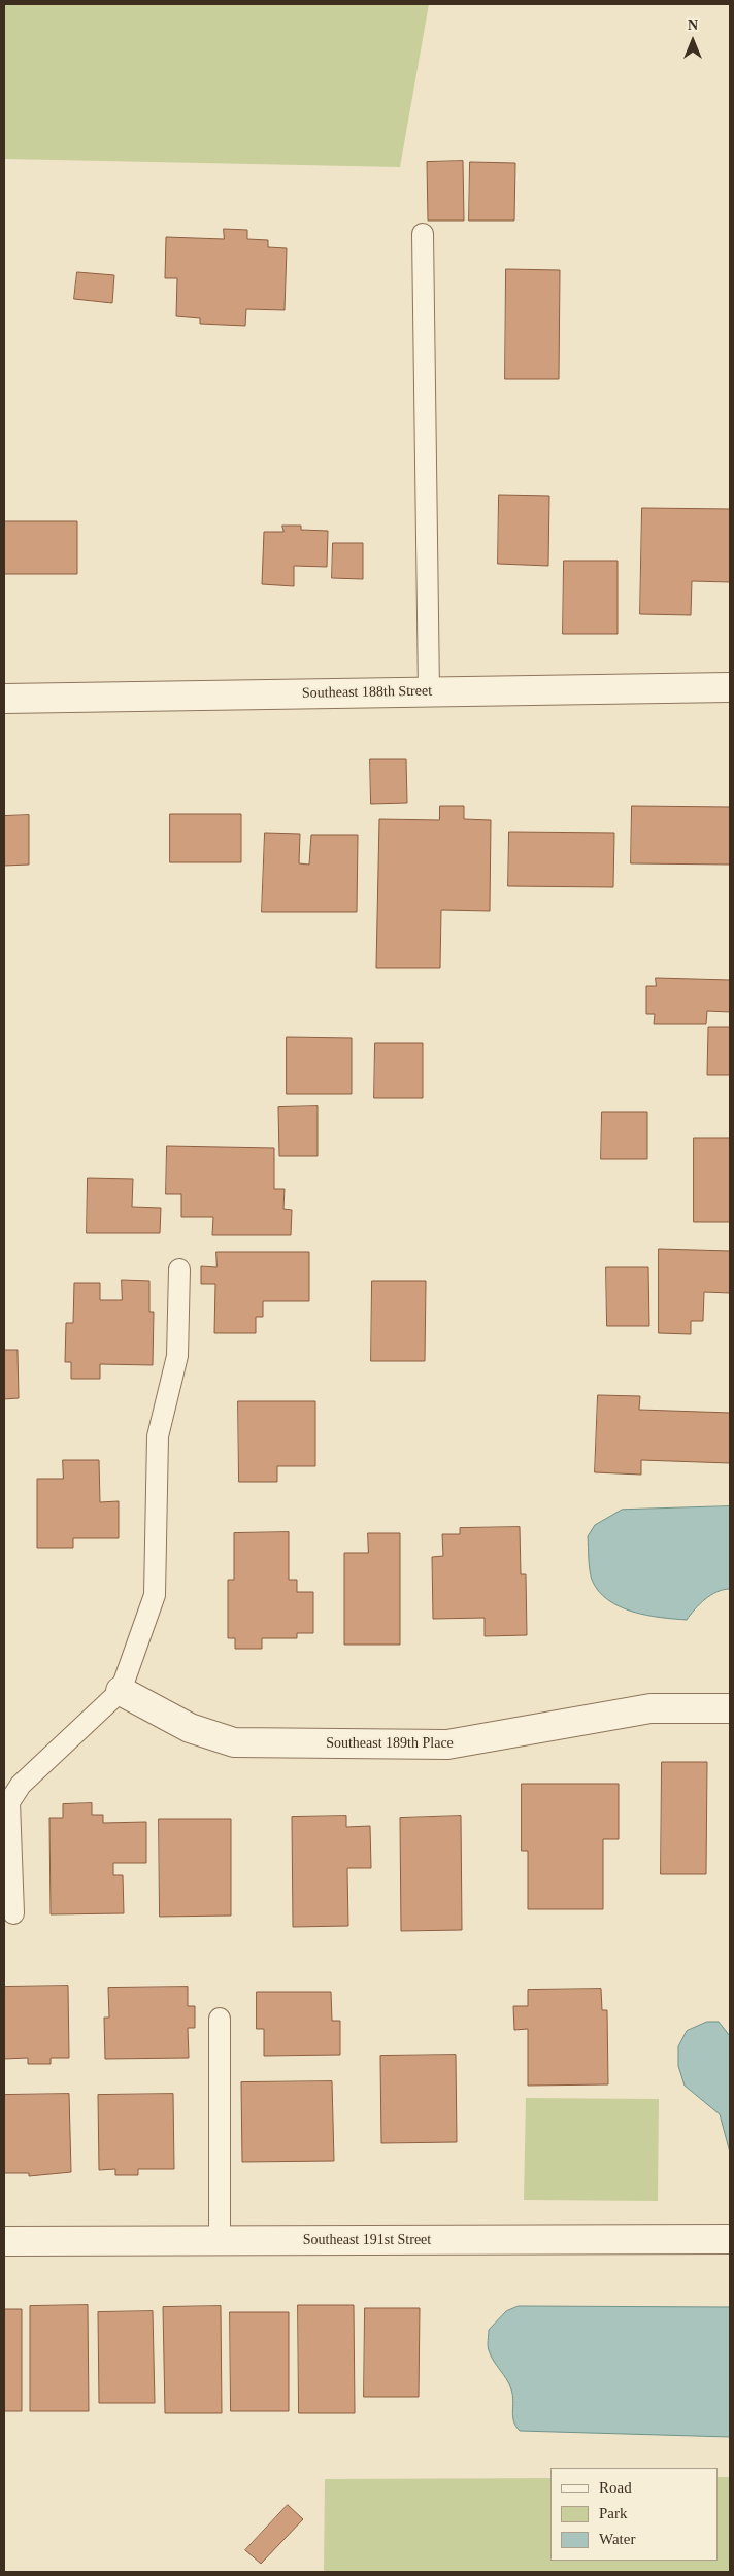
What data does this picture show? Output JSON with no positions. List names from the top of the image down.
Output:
{
  "streets": {
    "street": ["Southeast 188th Street", "Southeast 189th Place", "Southeast 191st Street"]
  },
  "legend": ["Road", "Park", "Water"],
  "north": "top"
}
